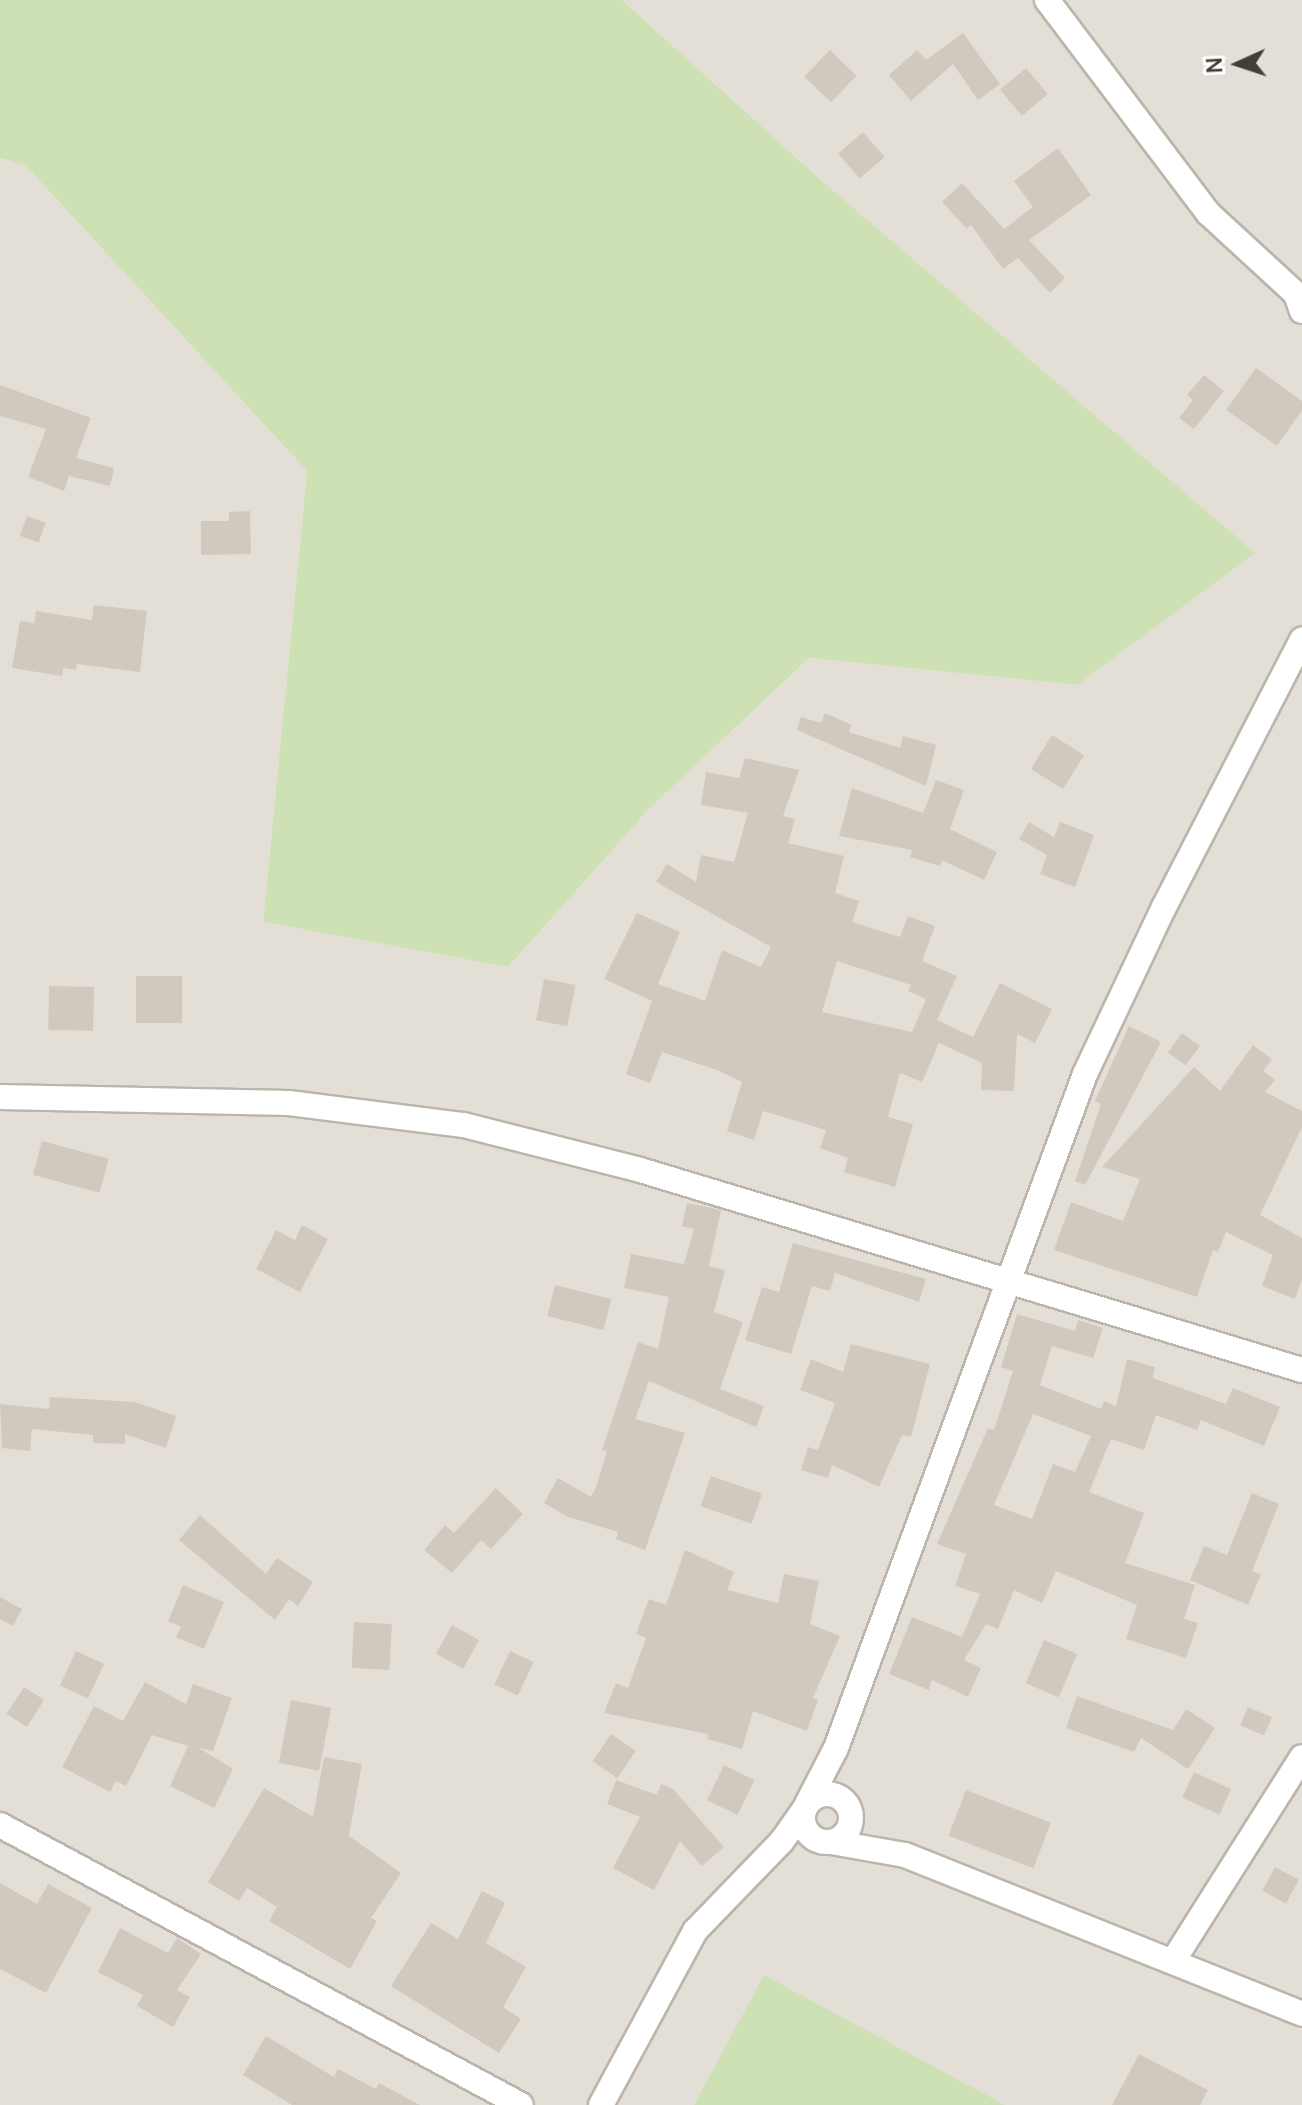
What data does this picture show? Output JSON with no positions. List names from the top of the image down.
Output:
{
  "north": "left"
}
